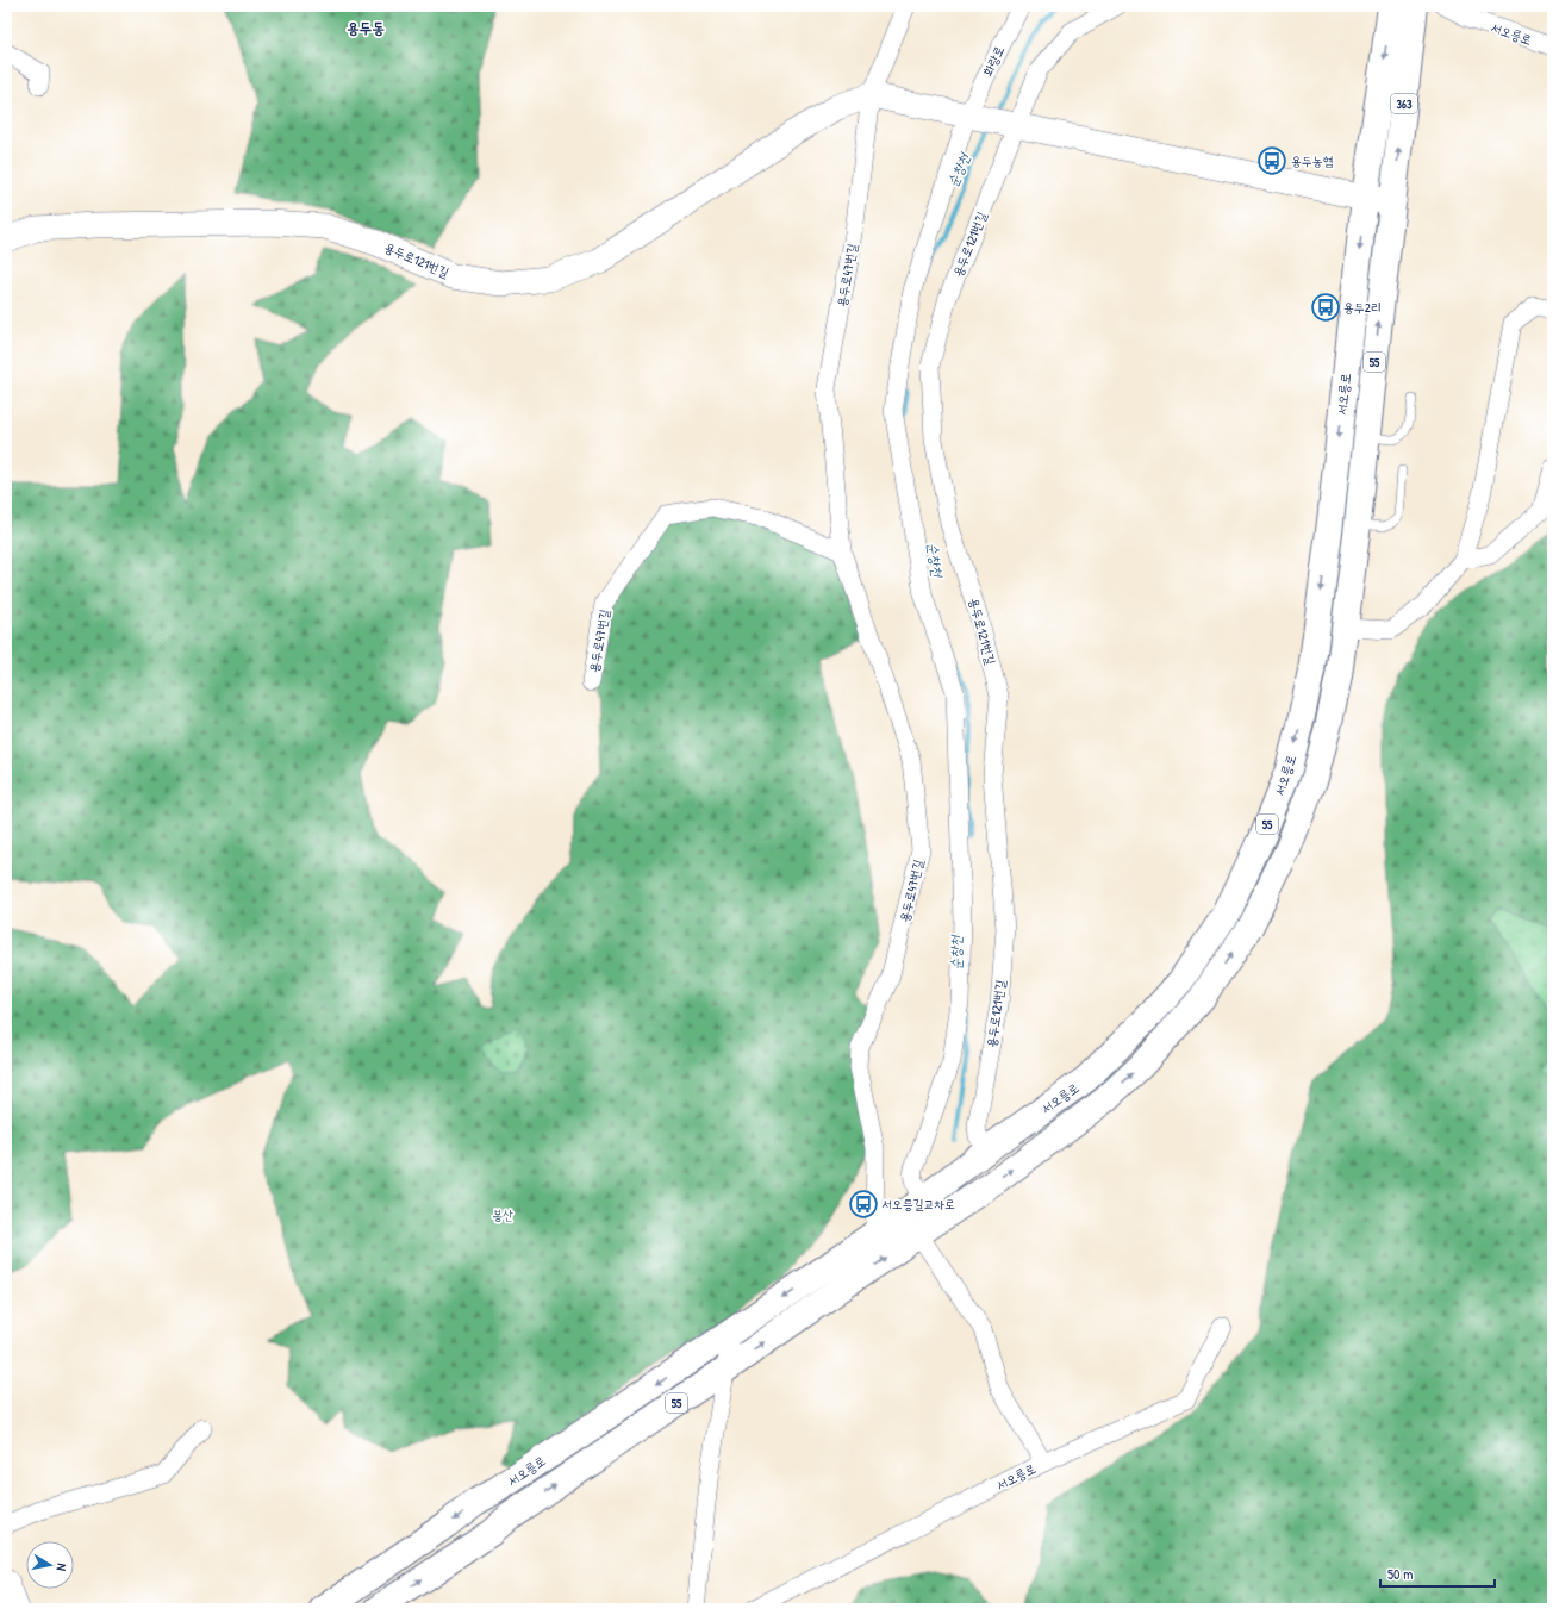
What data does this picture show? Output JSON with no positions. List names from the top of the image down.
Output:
{
  "streets": {
    "main road": [
      "서오릉로",
      "363",
      "용두로121번길",
      "55"
    ],
    "street": ["화랑로", "용두로47번길"]
  },
  "crossings": [
    ["서오릉로", "화랑로"],
    ["서오릉로", "용두로121번길"],
    ["서오릉로", "용두로47번길"],
    ["용두로121번길", "용두로47번길"]
  ],
  "districts": ["용두동"],
  "water": ["순창천"],
  "parks": ["봉산"],
  "places": {
    "bus stop": ["용두농협", "용두2리", "서오릉길교차로"]
  },
  "scale_bar": "50 m",
  "north": "right"
}
